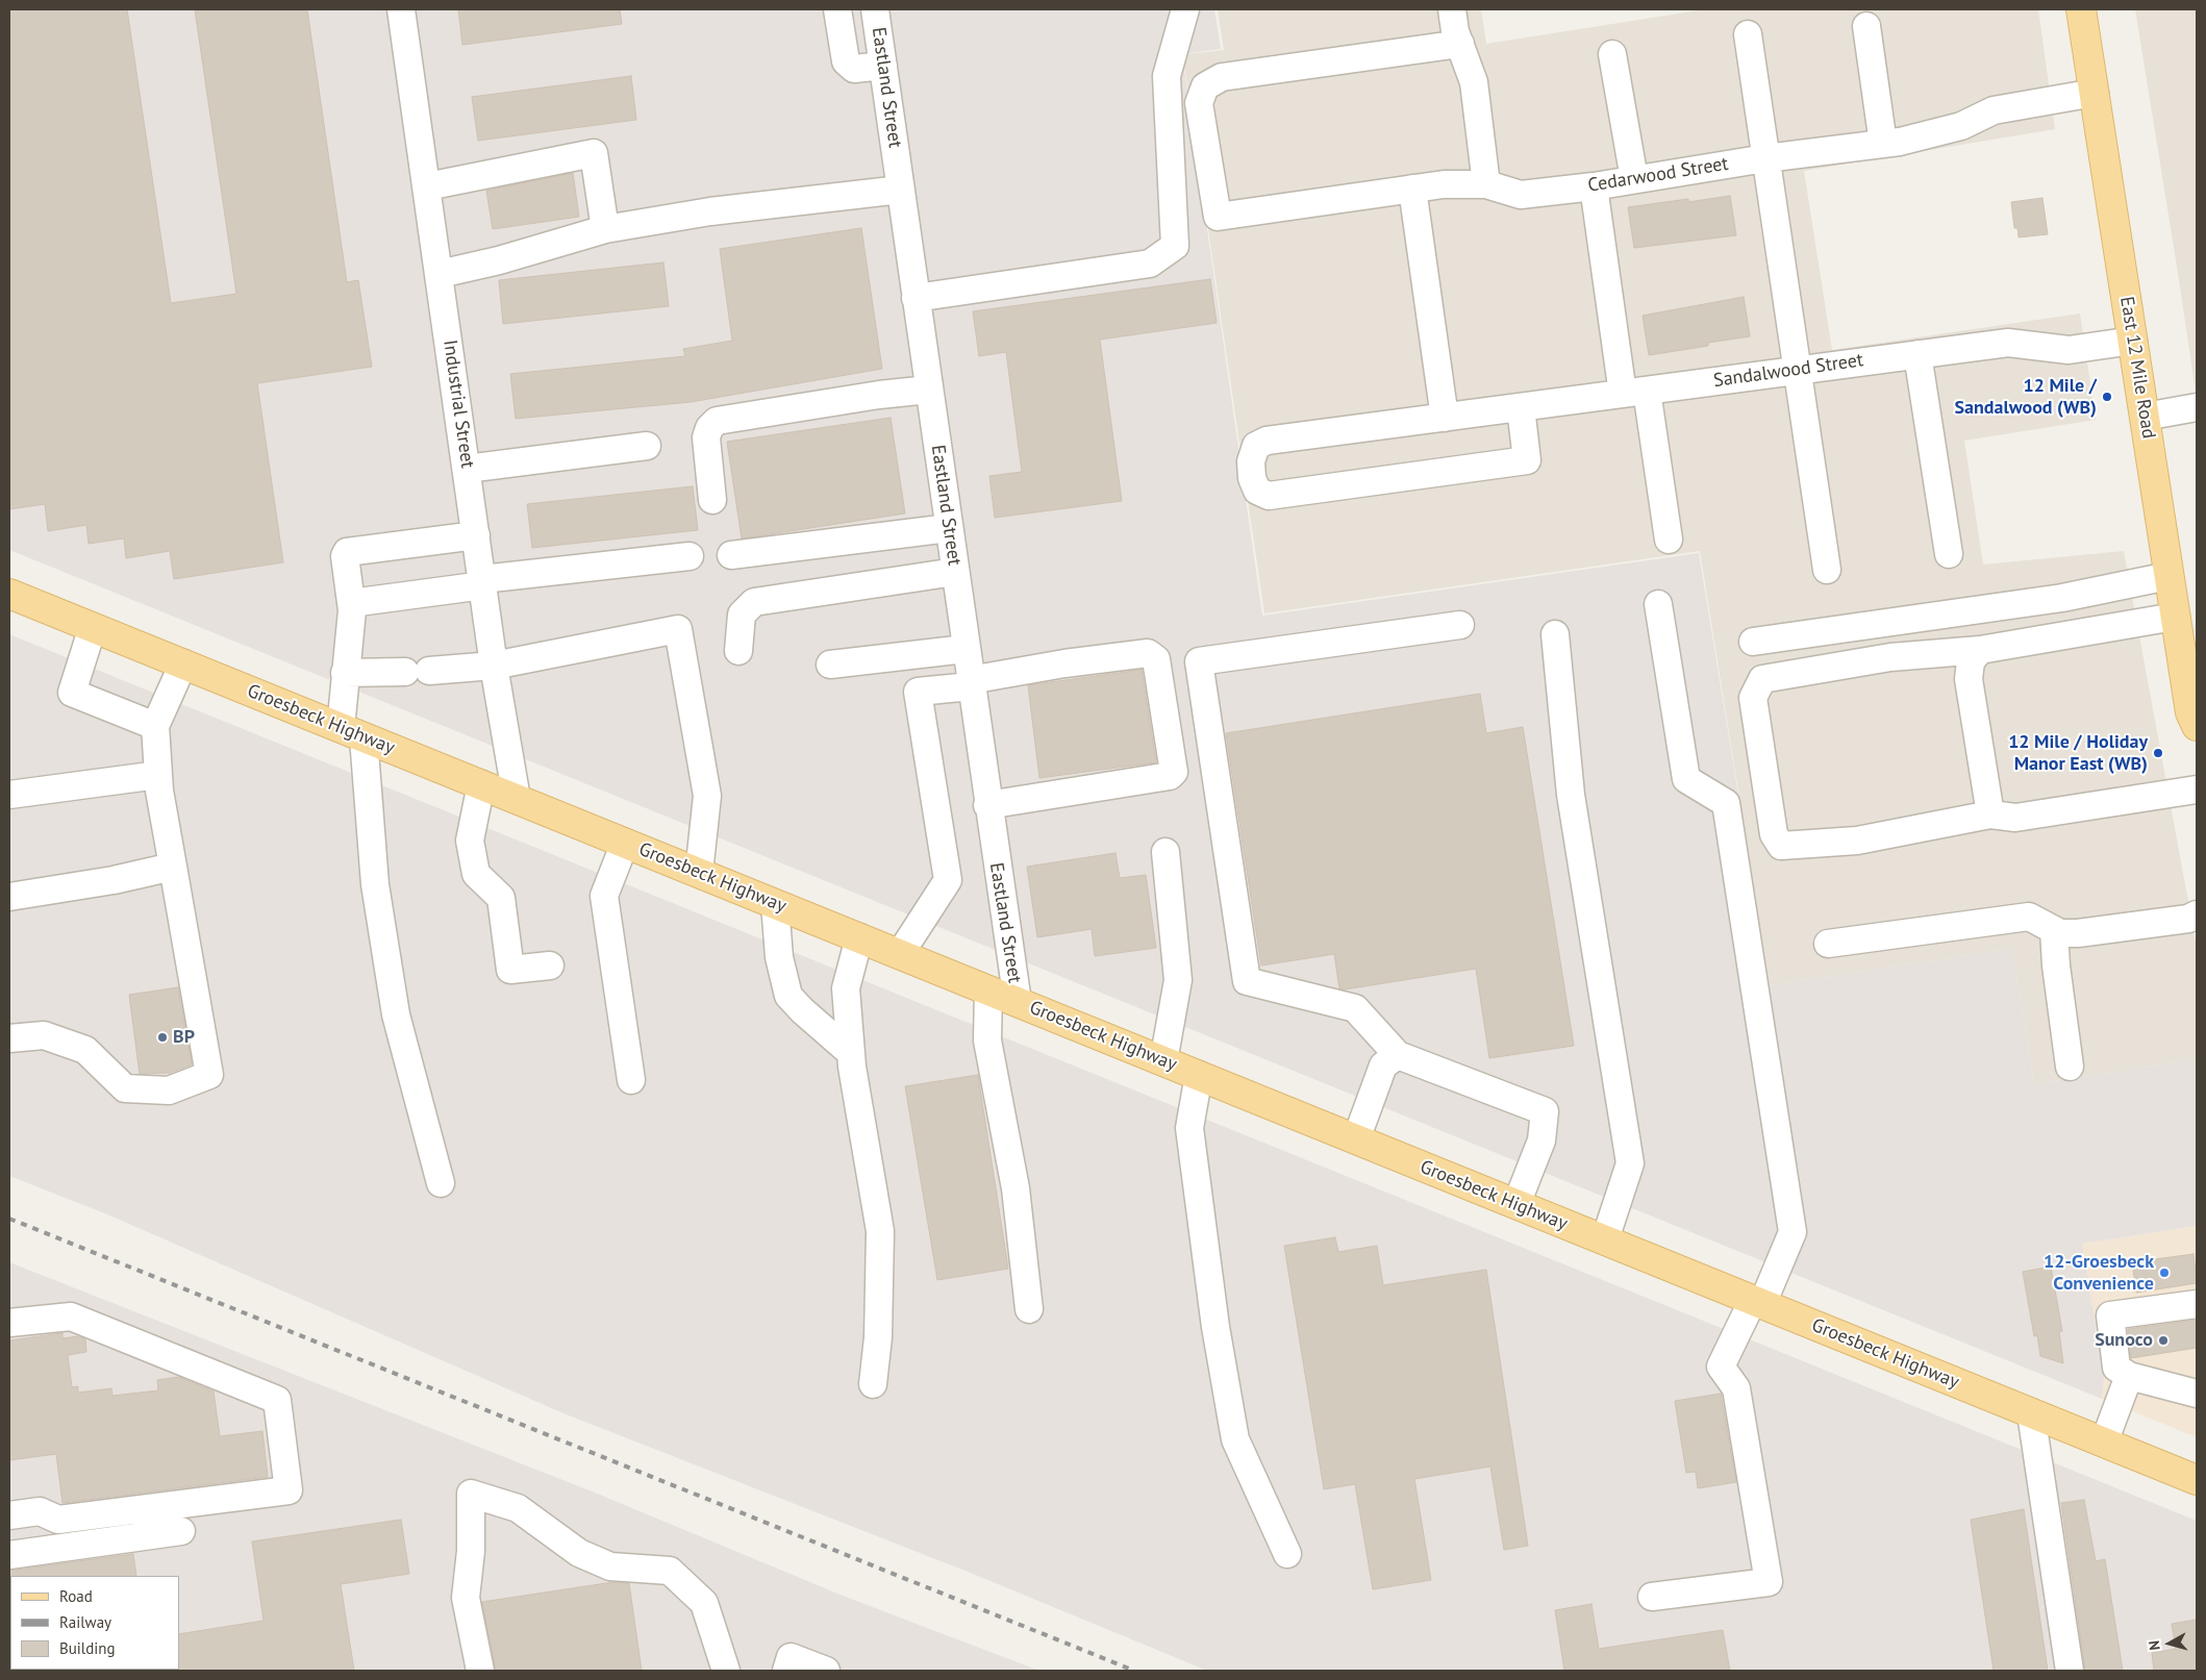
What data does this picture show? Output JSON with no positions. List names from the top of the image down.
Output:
{
  "streets": {
    "main road": ["East 12 Mile Road", "Groesbeck Highway"],
    "street": [
      "Eastland Street",
      "Cedarwood Street",
      "Sandalwood Street",
      "Industrial Street"
    ]
  },
  "crossings": [
    ["Eastland Street", "Groesbeck Highway"],
    ["Cedarwood Street", "East 12 Mile Road"],
    ["East 12 Mile Road", "Sandalwood Street"],
    ["Industrial Street", "Groesbeck Highway"]
  ],
  "places": [
    "12 Mile / Sandalwood (WB)",
    "12 Mile / Holiday Manor East (WB)",
    "BP",
    "12-Groesbeck Convenience",
    "Sunoco"
  ],
  "legend": ["Road", "Railway", "Building"],
  "north": "left"
}
